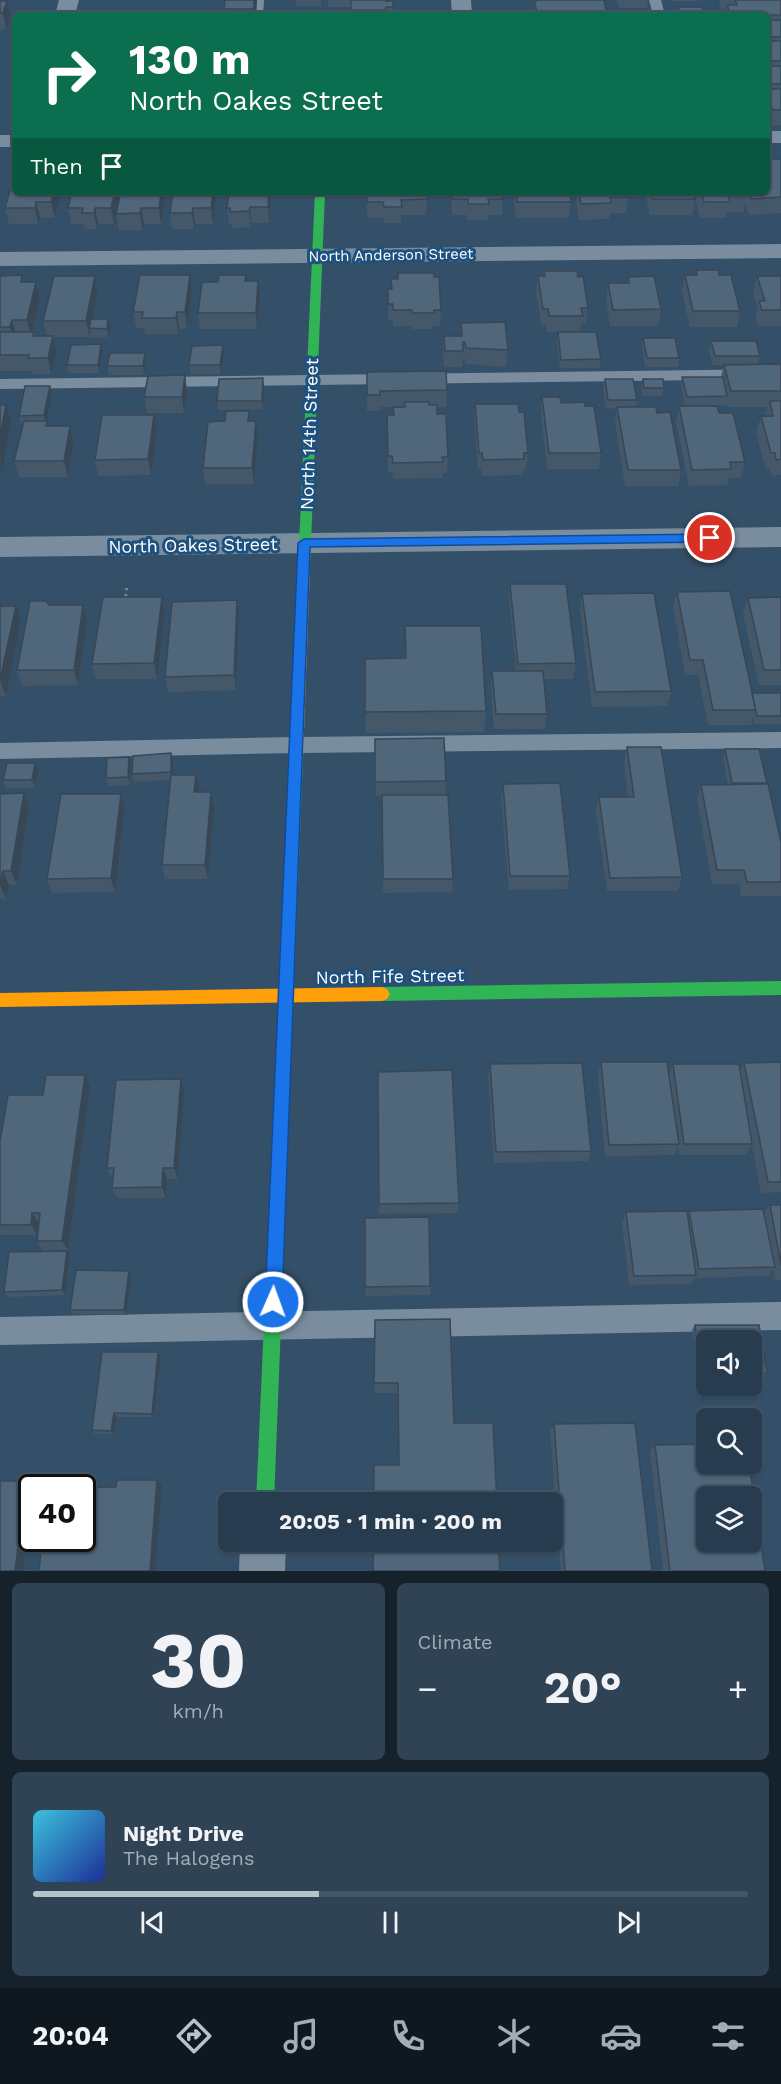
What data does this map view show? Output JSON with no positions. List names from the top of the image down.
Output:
{
  "streets": {
    "street": [
      "North Anderson Street",
      "North 14th Street",
      "North Oakes Street",
      "North Fife Street"
    ]
  },
  "crossings": [
    ["North Anderson Street", "North 14th Street"],
    ["North 14th Street", "North Oakes Street"],
    ["North 14th Street", "North Fife Street"]
  ],
  "page": {
    "turn": ["130 m", "North Oakes Street"],
    "then": "Then",
    "limit": "40",
    "trip": "20:05 · 1 min · 200 m",
    "tile": [
      ["30", "km/h"],
      "Climate"
    ],
    "heat": ["−", "20°", "+"],
    "song": ["Night Drive", "The Halogens"],
    "tabs": "20:04"
  }
}
